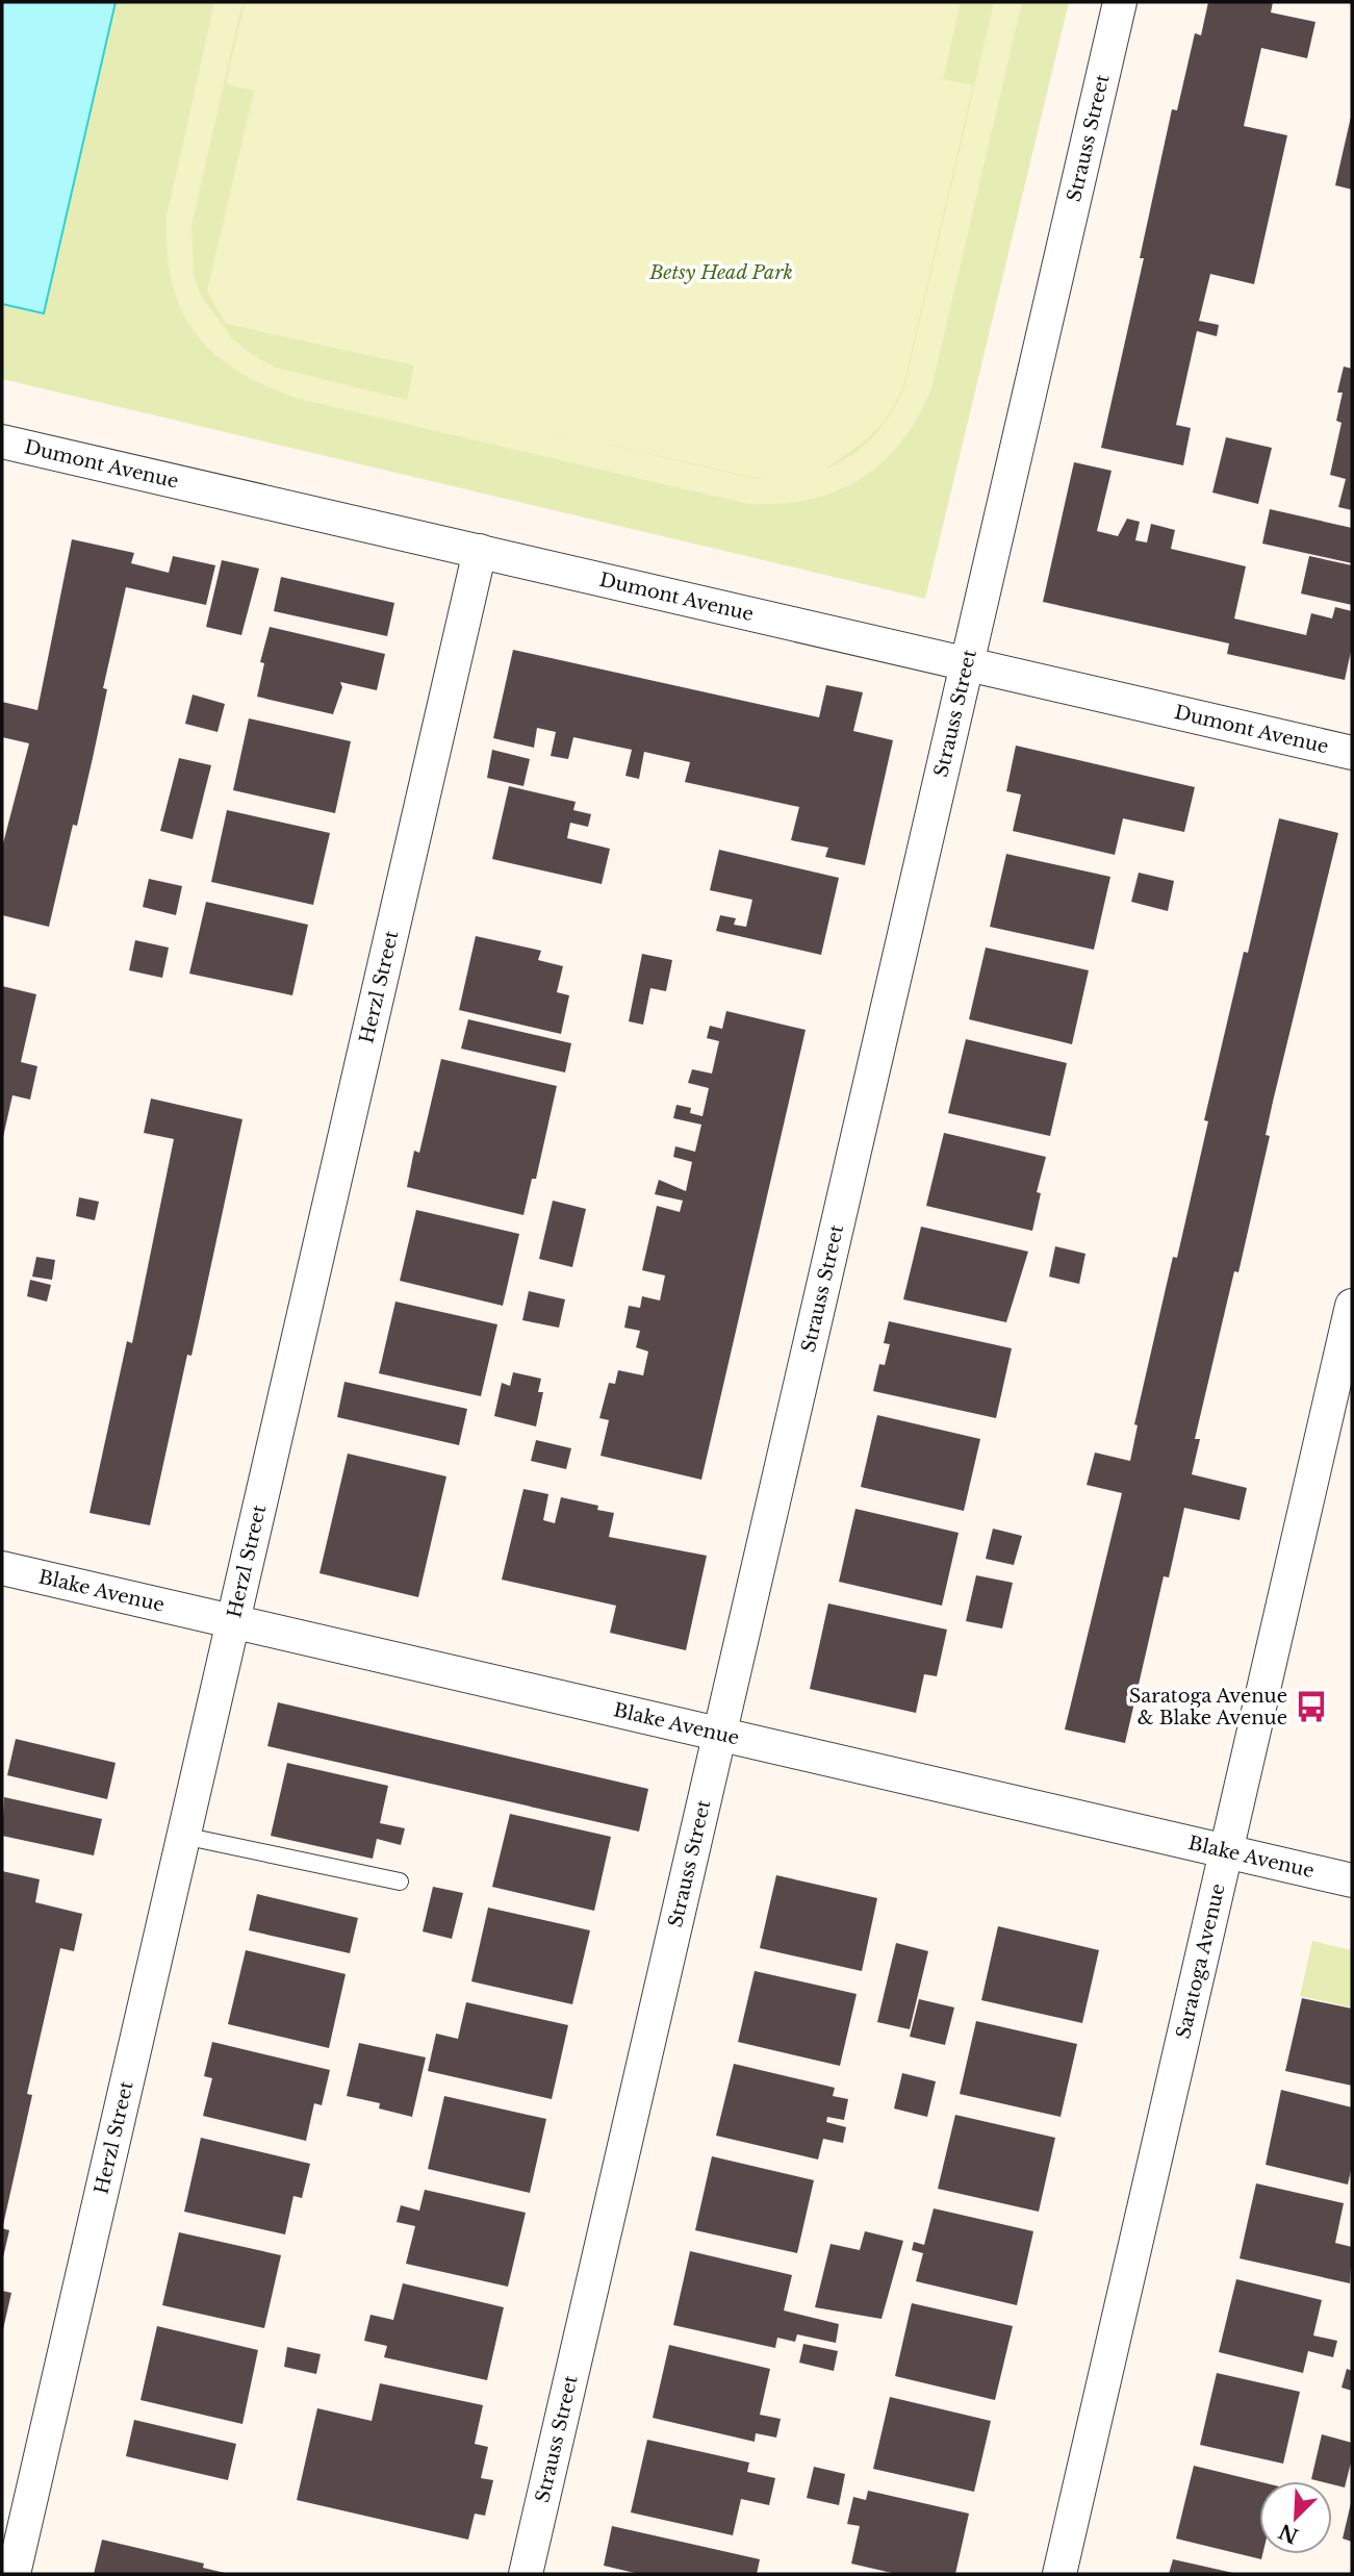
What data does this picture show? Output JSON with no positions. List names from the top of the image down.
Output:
{
  "streets": {
    "street": [
      "Strauss Street",
      "Dumont Avenue",
      "Herzl Street",
      "Blake Avenue",
      "Saratoga Avenue"
    ]
  },
  "crossings": [
    ["Strauss Street", "Dumont Avenue"],
    ["Strauss Street", "Blake Avenue"],
    ["Dumont Avenue", "Herzl Street"],
    ["Herzl Street", "Blake Avenue"],
    ["Blake Avenue", "Saratoga Avenue"]
  ],
  "parks": ["Betsy Head Park"],
  "places": {
    "bus stop": ["Saratoga Avenue & Blake Avenue"]
  },
  "north": "bottom left"
}
